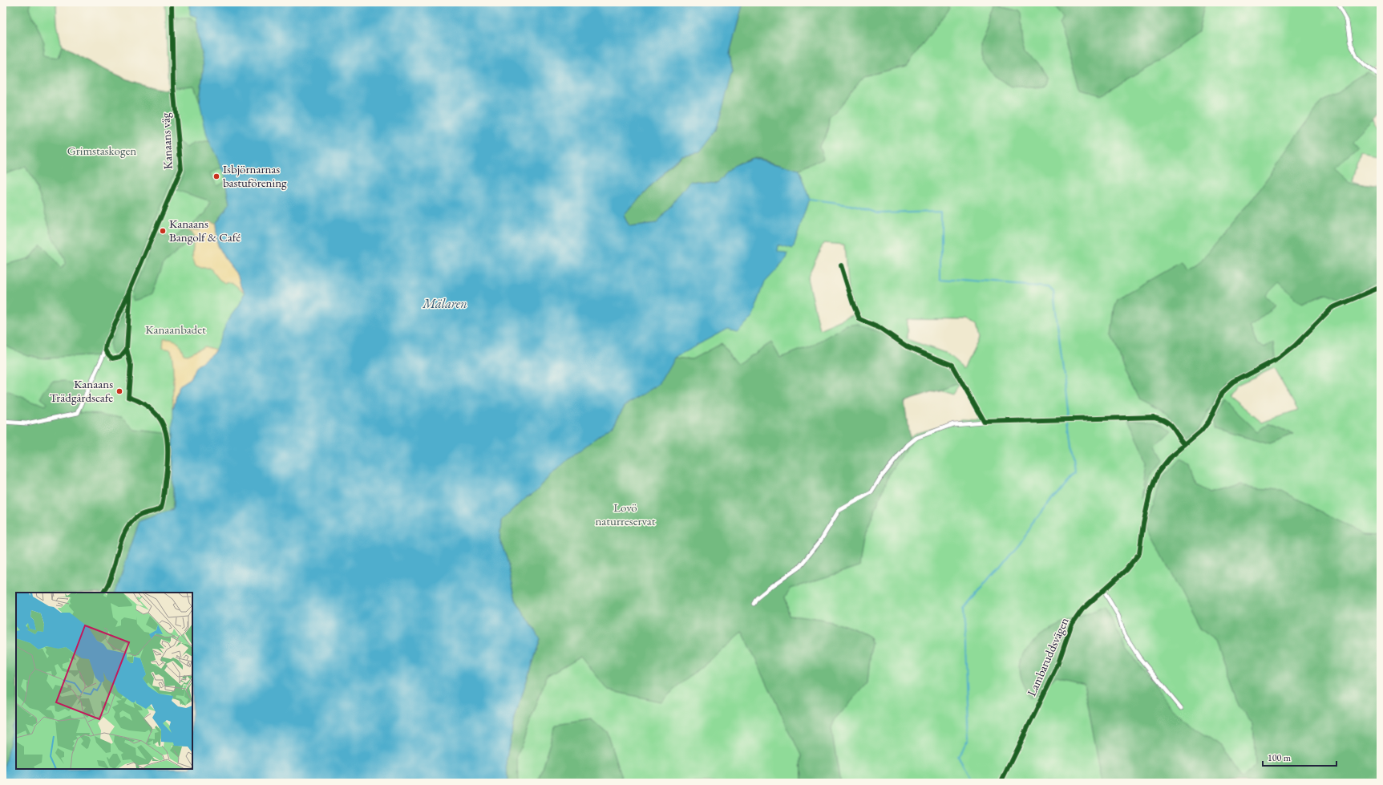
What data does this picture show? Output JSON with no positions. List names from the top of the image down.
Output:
{
  "streets": {
    "street": ["Kanaans väg", "Lambaruddsvägen"]
  },
  "water": ["Mälaren"],
  "parks": ["Grimstaskogen", "Kanaanbadet", "Lovö naturreservat"],
  "places": ["Isbjörnarnas bastuförening", "Kanaans Bangolf & Café", "Kanaans Trädgårdscafe"],
  "scale_bar": "100 m"
}
